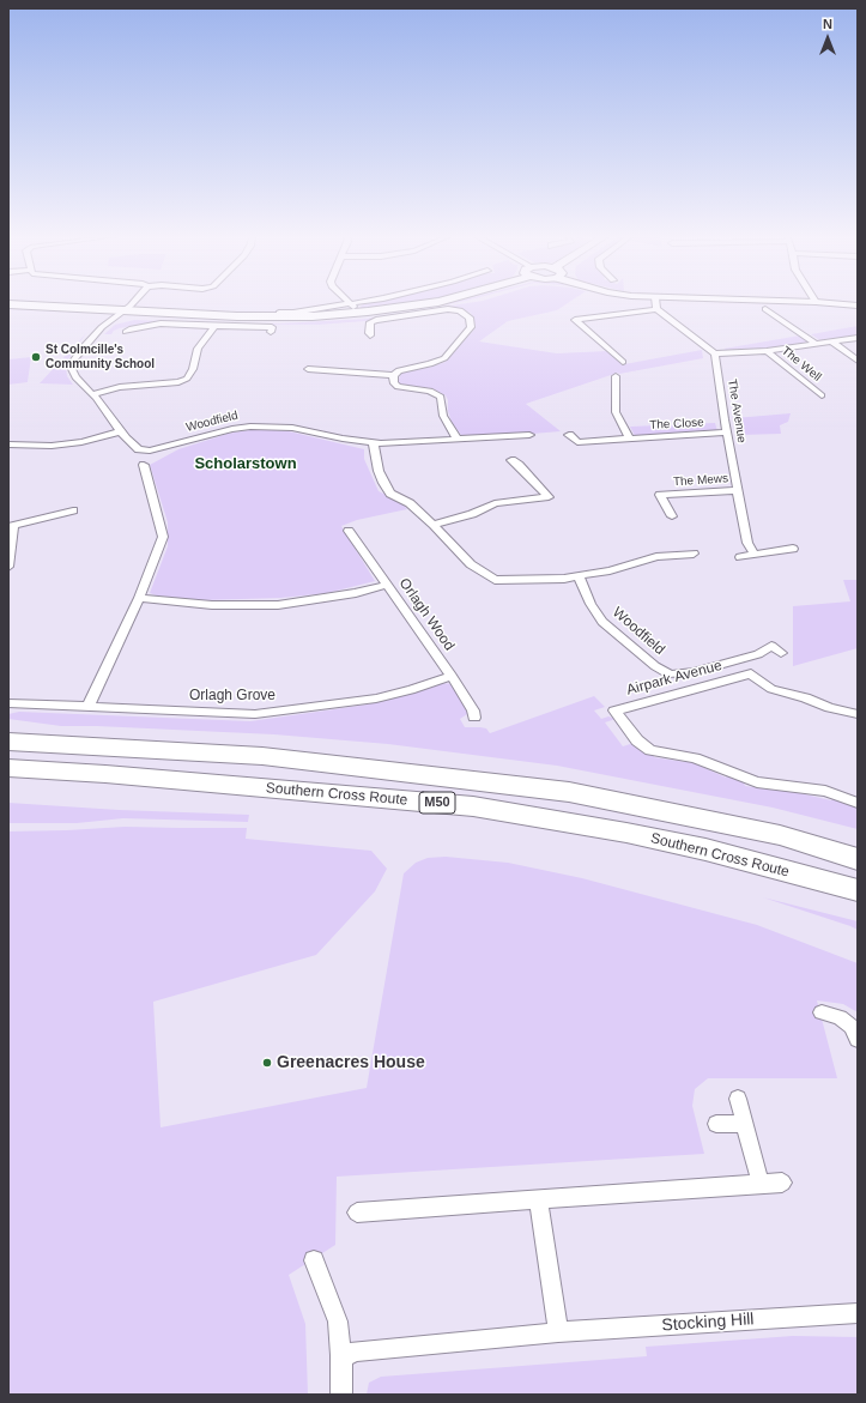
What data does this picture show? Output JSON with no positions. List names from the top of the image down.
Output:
{
  "streets": {
    "highway": ["Southern Cross Route", "M50"],
    "street": [
      "The Well",
      "The Avenue",
      "Woodfield",
      "The Close",
      "The Mews",
      "Orlagh Wood",
      "Airpark Avenue",
      "Orlagh Grove",
      "Stocking Hill"
    ]
  },
  "crossings": [
    ["The Avenue", "The Close"],
    ["The Avenue", "The Mews"],
    ["Orlagh Wood", "Orlagh Grove"]
  ],
  "districts": ["Scholarstown"],
  "places": ["St Colmcille's Community School", "Greenacres House"],
  "north": "top"
}
